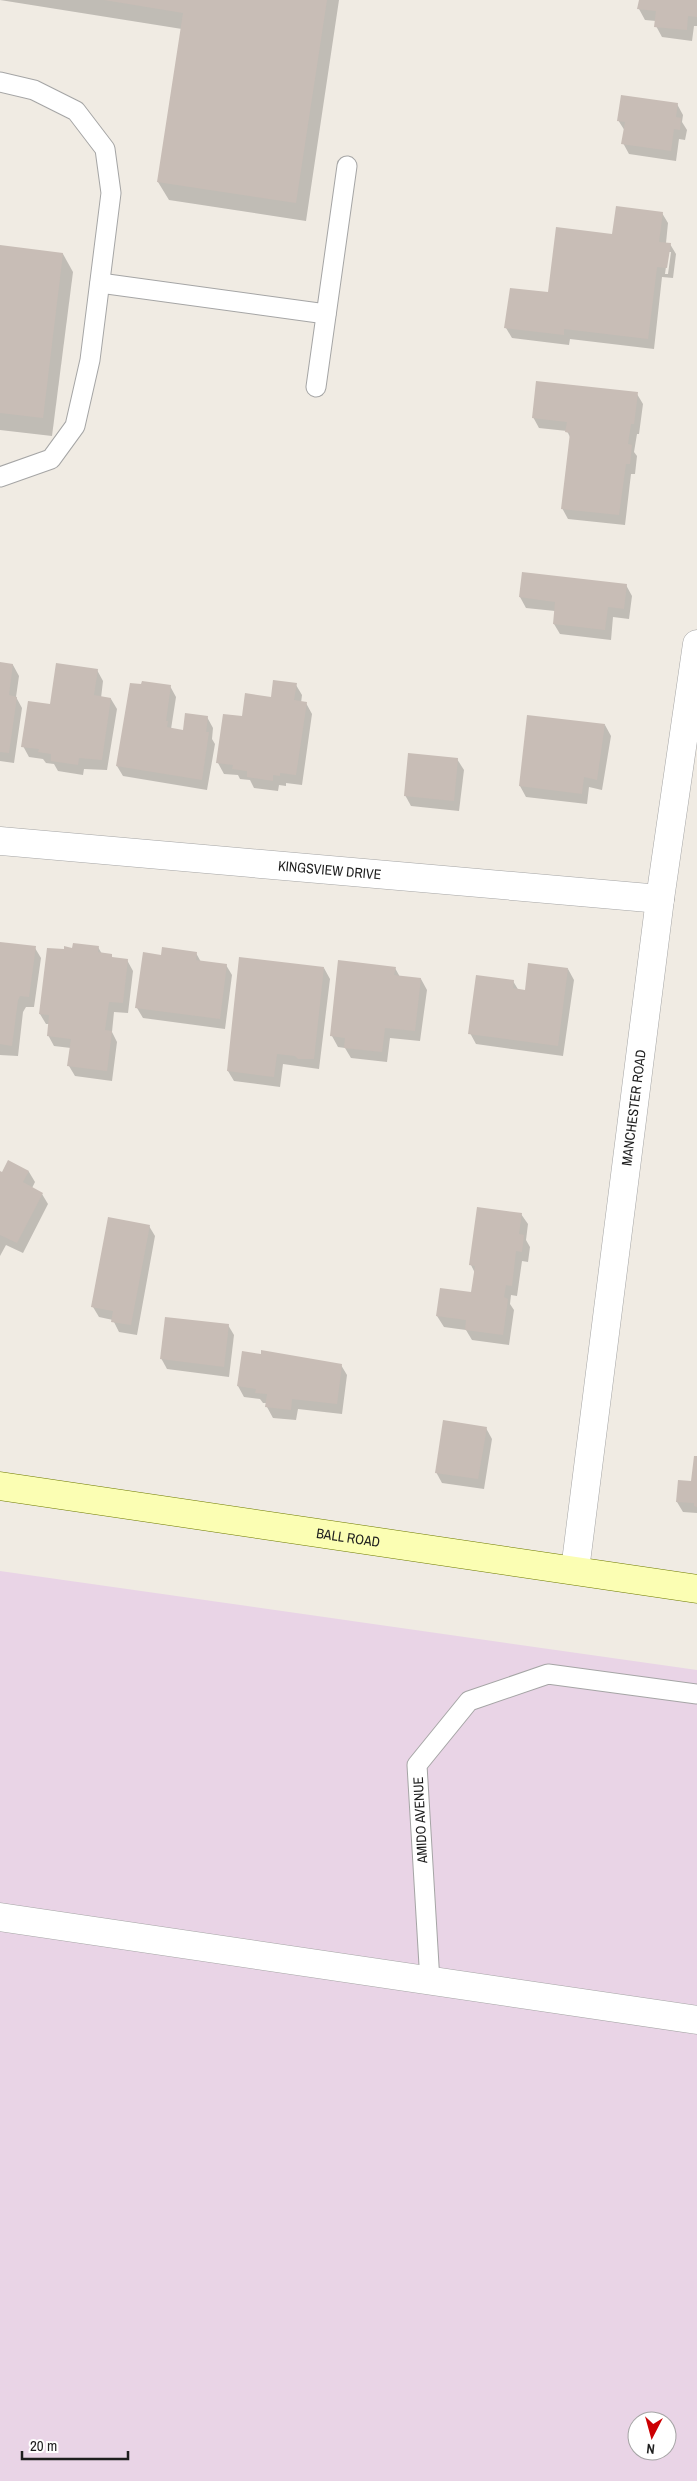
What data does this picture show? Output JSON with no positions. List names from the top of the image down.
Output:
{
  "streets": {
    "main road": ["BALL ROAD"],
    "street": ["KINGSVIEW DRIVE", "MANCHESTER ROAD"],
    "lane": ["AMIDO AVENUE"]
  },
  "crossings": [
    ["KINGSVIEW DRIVE", "MANCHESTER ROAD"],
    ["MANCHESTER ROAD", "BALL ROAD"]
  ],
  "scale_bar": "20 m",
  "north": "bottom"
}
